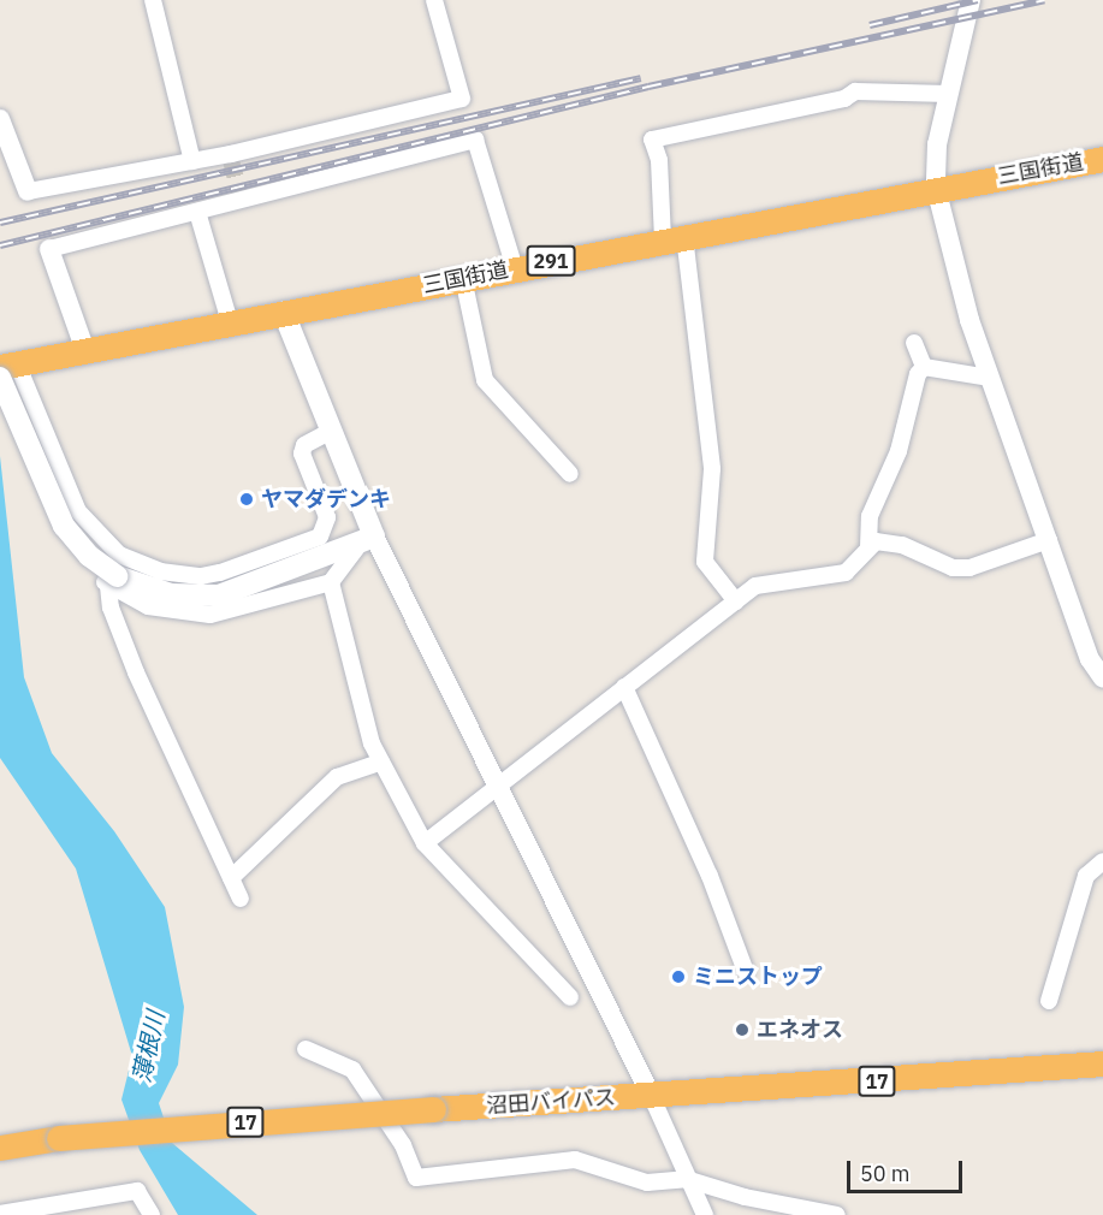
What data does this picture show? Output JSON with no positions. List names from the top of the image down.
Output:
{
  "streets": {
    "highway": [
      "三国街道",
      "291",
      "17",
      "沼田バイパス"
    ]
  },
  "water": ["薄根川"],
  "places": ["ヤマダデンキ", "ミニストップ", "エネオス"],
  "scale_bar": "50 m"
}
